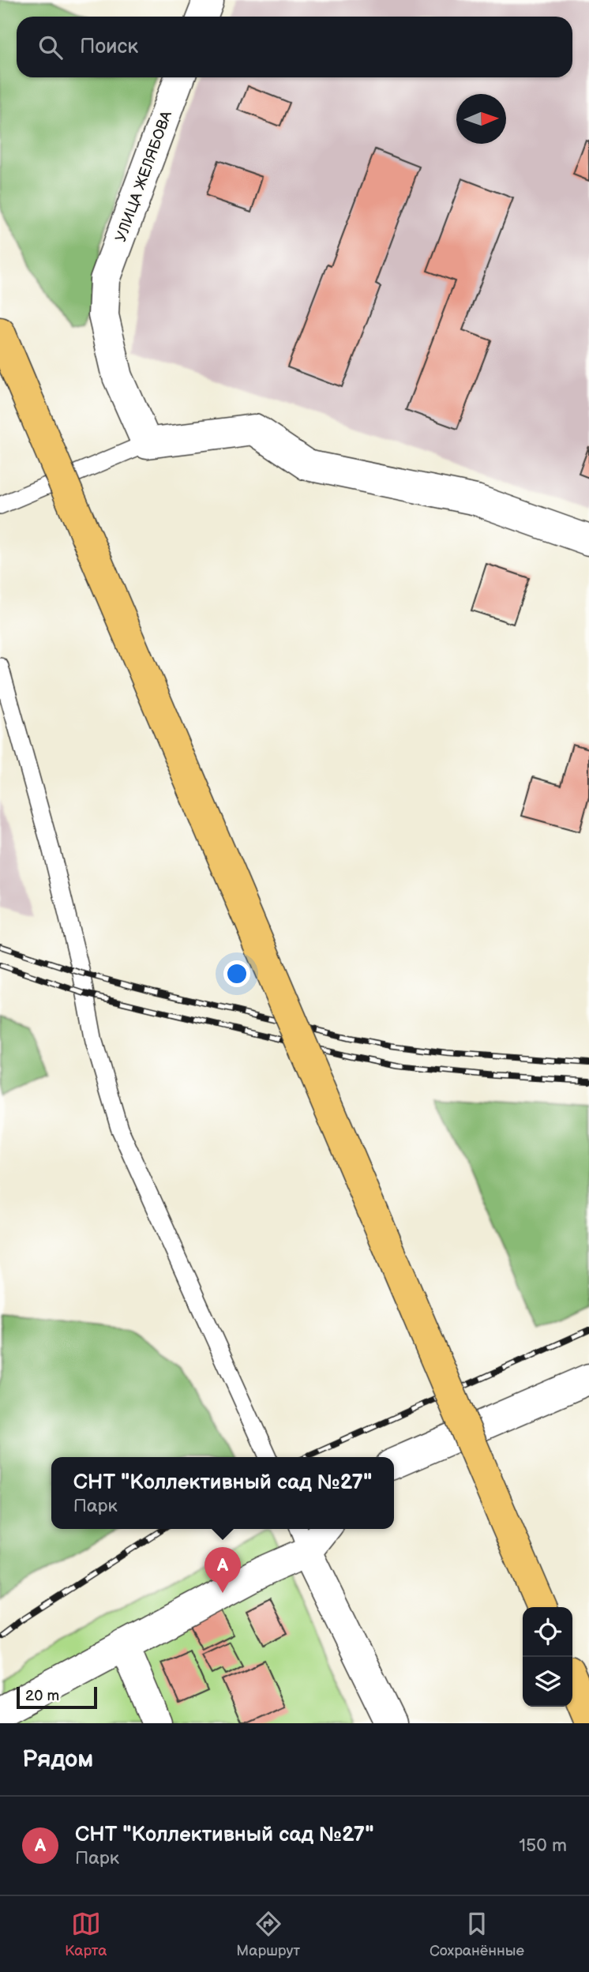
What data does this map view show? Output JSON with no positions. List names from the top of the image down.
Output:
{
  "streets": {
    "street": ["УЛИЦА ЖЕЛЯБОВА"]
  },
  "scale_bar": "20 m",
  "north": "right",
  "page": {
    "search": "Поиск",
    "popup": ["СНТ \"Коллективный сад №27\"", "Парк"],
    "pins": "A",
    "scale": "20 m",
    "heading": "Рядом",
    "list": [
      {
        "mark": "A",
        "name": "СНТ \"Коллективный сад №27\"",
        "note": "Парк",
        "value": "150 m"
      }
    ],
    "nav": ["Карта", "Маршрут", "Сохранённые"]
  }
}
